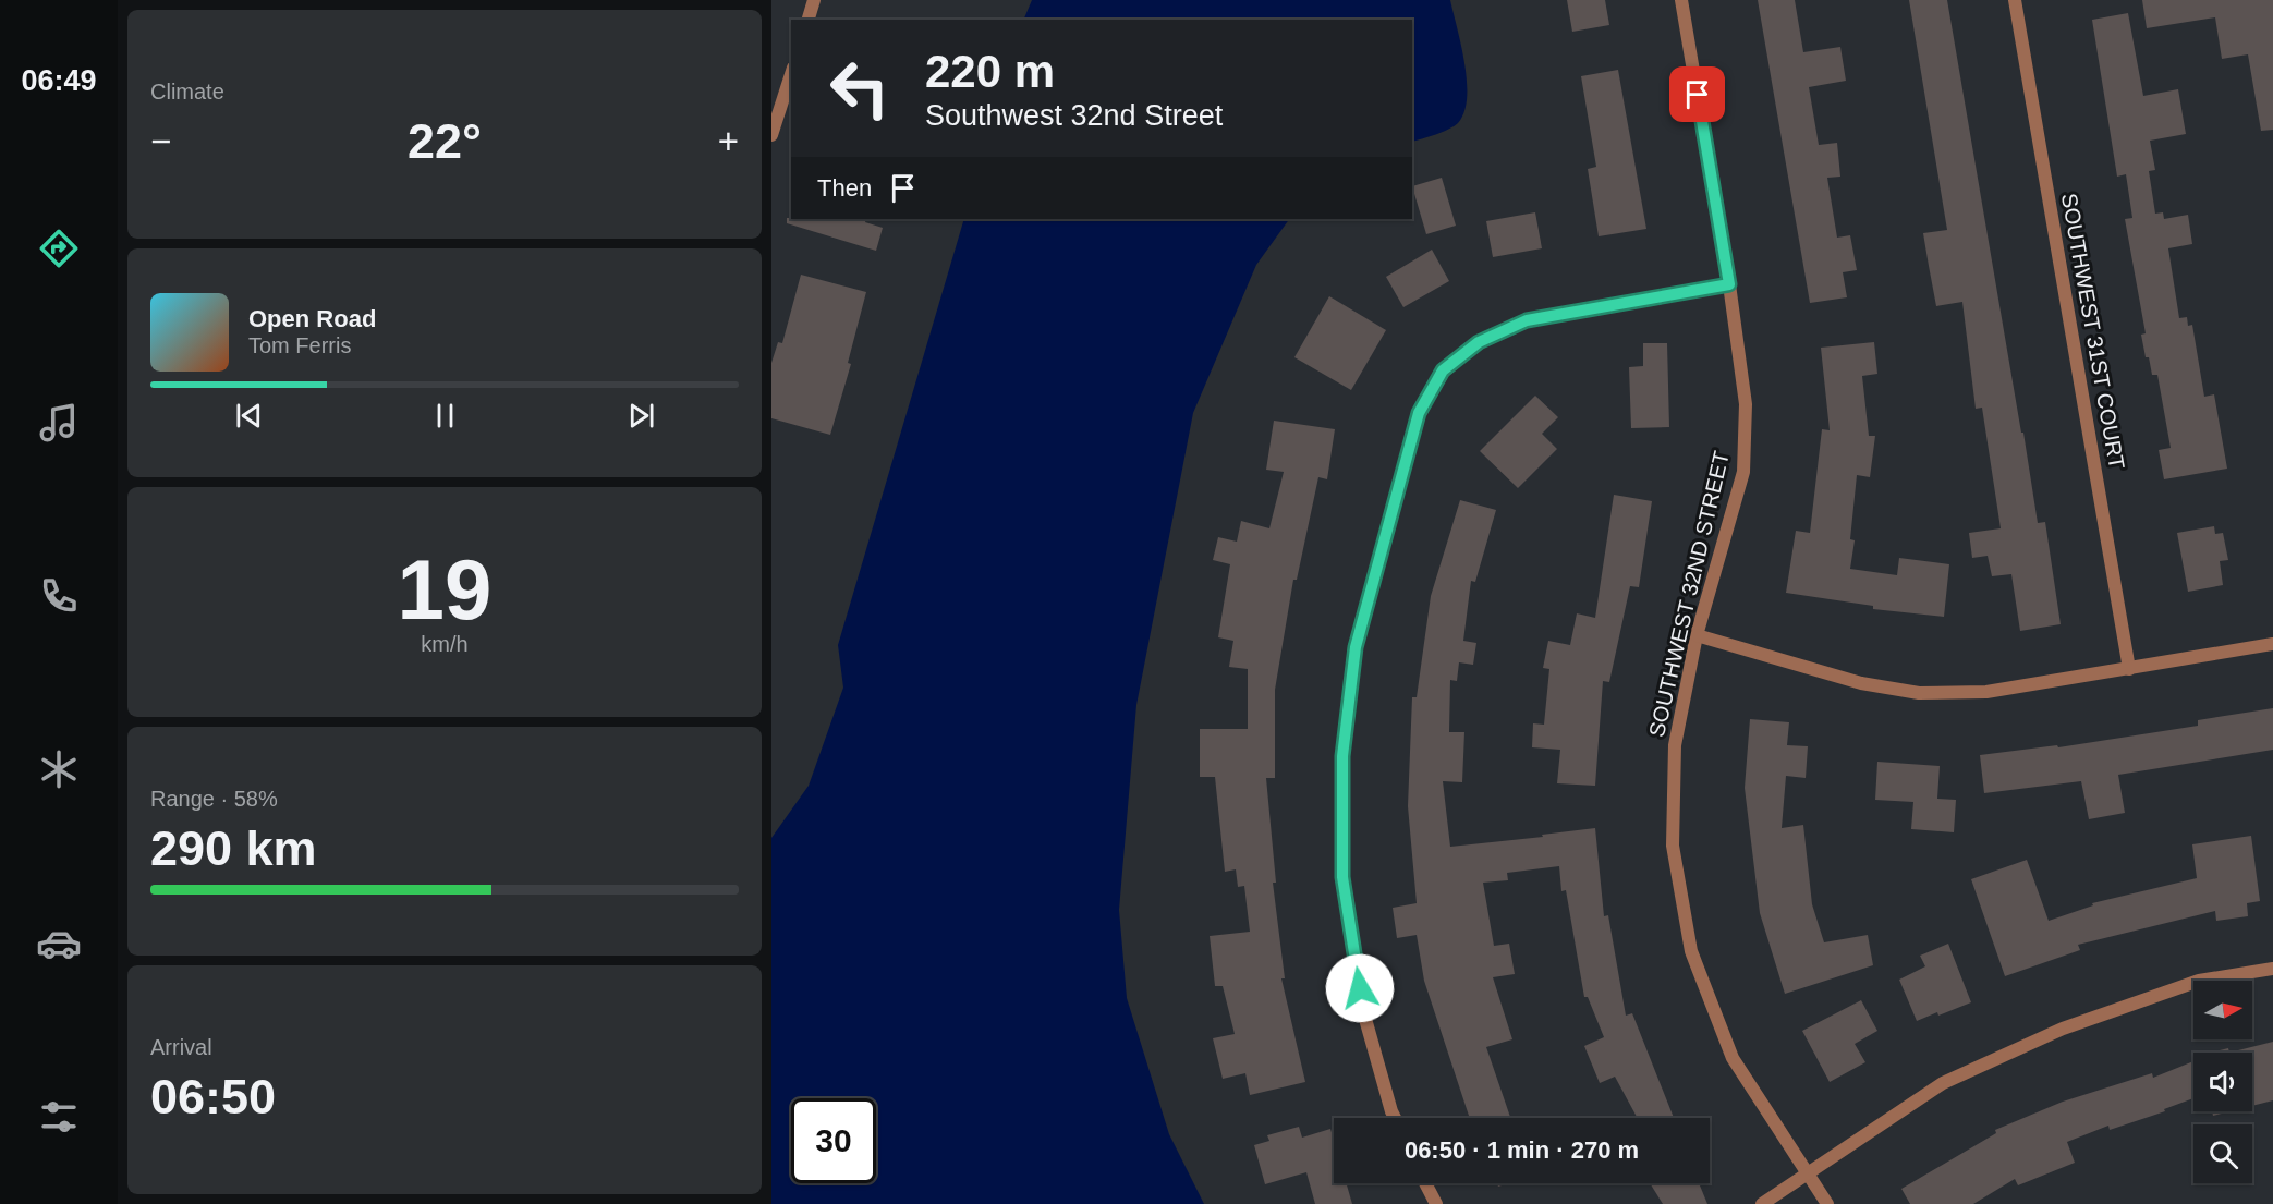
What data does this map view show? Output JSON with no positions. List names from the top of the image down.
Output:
{
  "streets": {
    "street": ["SOUTHWEST 31ST COURT", "SOUTHWEST 32ND STREET"]
  },
  "north": "right",
  "page": {
    "tabs": "06:49",
    "tile": [
      "Climate",
      ["19", "km/h"],
      ["Range · 58%", "290 km"],
      ["Arrival", "06:50"]
    ],
    "turn": ["220 m", "Southwest 32nd Street"],
    "heat": ["−", "22°", "+"],
    "then": "Then",
    "song": ["Open Road", "Tom Ferris"],
    "limit": "30",
    "trip": "06:50 · 1 min · 270 m"
  }
}
